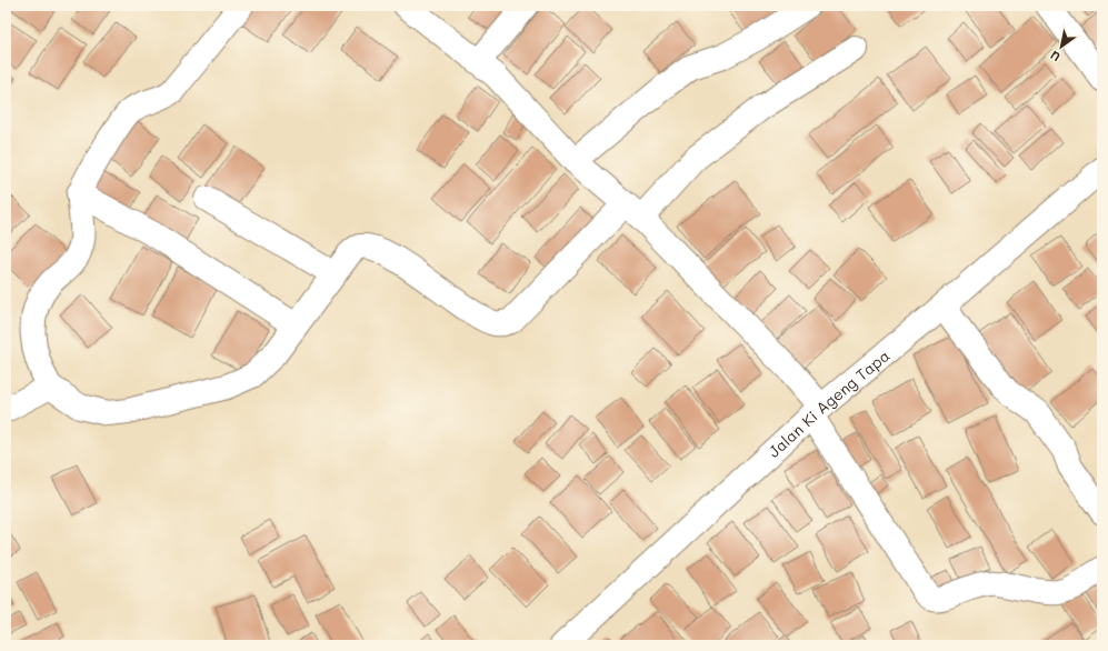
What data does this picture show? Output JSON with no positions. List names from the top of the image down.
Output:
{
  "streets": {
    "street": ["Jalan Ki Ageng Tapa"]
  },
  "north": "bottom left"
}
